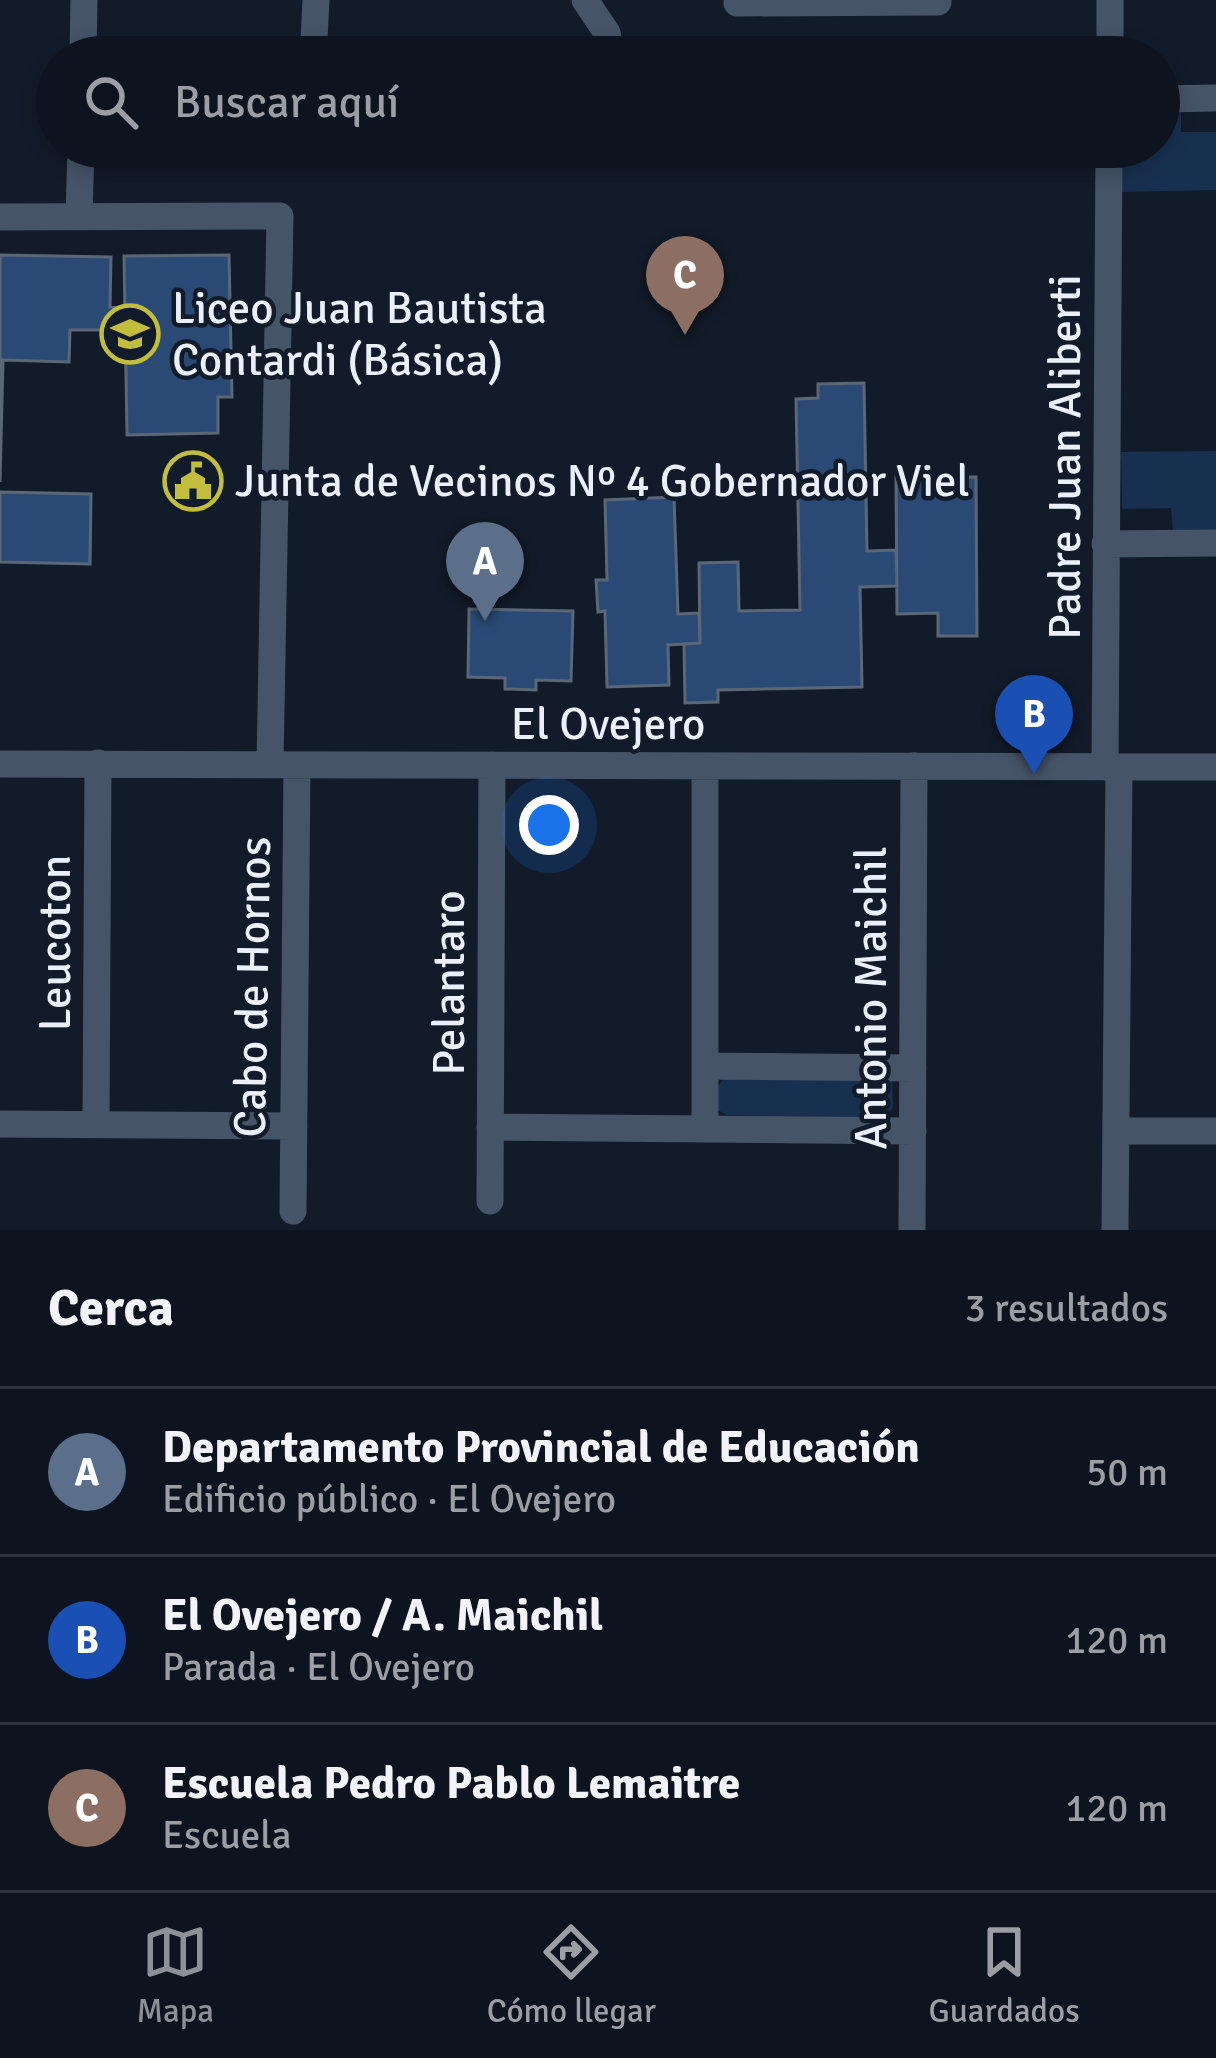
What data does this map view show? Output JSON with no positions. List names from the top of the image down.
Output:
{
  "streets": {
    "street": [
      "Padre Juan Aliberti",
      "El Ovejero",
      "Leucoton",
      "Pelantaro",
      "Cabo de Hornos",
      "Antonio Maichil"
    ]
  },
  "crossings": [
    ["Padre Juan Aliberti", "El Ovejero"],
    ["El Ovejero", "Leucoton"],
    ["El Ovejero", "Pelantaro"],
    ["El Ovejero", "Cabo de Hornos"],
    ["El Ovejero", "Antonio Maichil"]
  ],
  "places": {
    "school or university": ["Liceo Juan Bautista Contardi (Básica)"],
    "public building": ["Junta de Vecinos Nº 4 Gobernador Viel"]
  },
  "page": {
    "search": "Buscar aquí",
    "pins": ["C", "A", "B"],
    "heading": ["Cerca", "3 resultados"],
    "list": [
      {
        "mark": "A",
        "name": "Departamento Provincial de Educación",
        "note": "Edificio público · El Ovejero",
        "value": "50 m"
      },
      {
        "mark": "B",
        "name": "El Ovejero / A. Maichil",
        "note": "Parada · El Ovejero",
        "value": "120 m"
      },
      {
        "mark": "C",
        "name": "Escuela Pedro Pablo Lemaitre",
        "note": "Escuela",
        "value": "120 m"
      }
    ],
    "nav": ["Mapa", "Cómo llegar", "Guardados"]
  }
}
